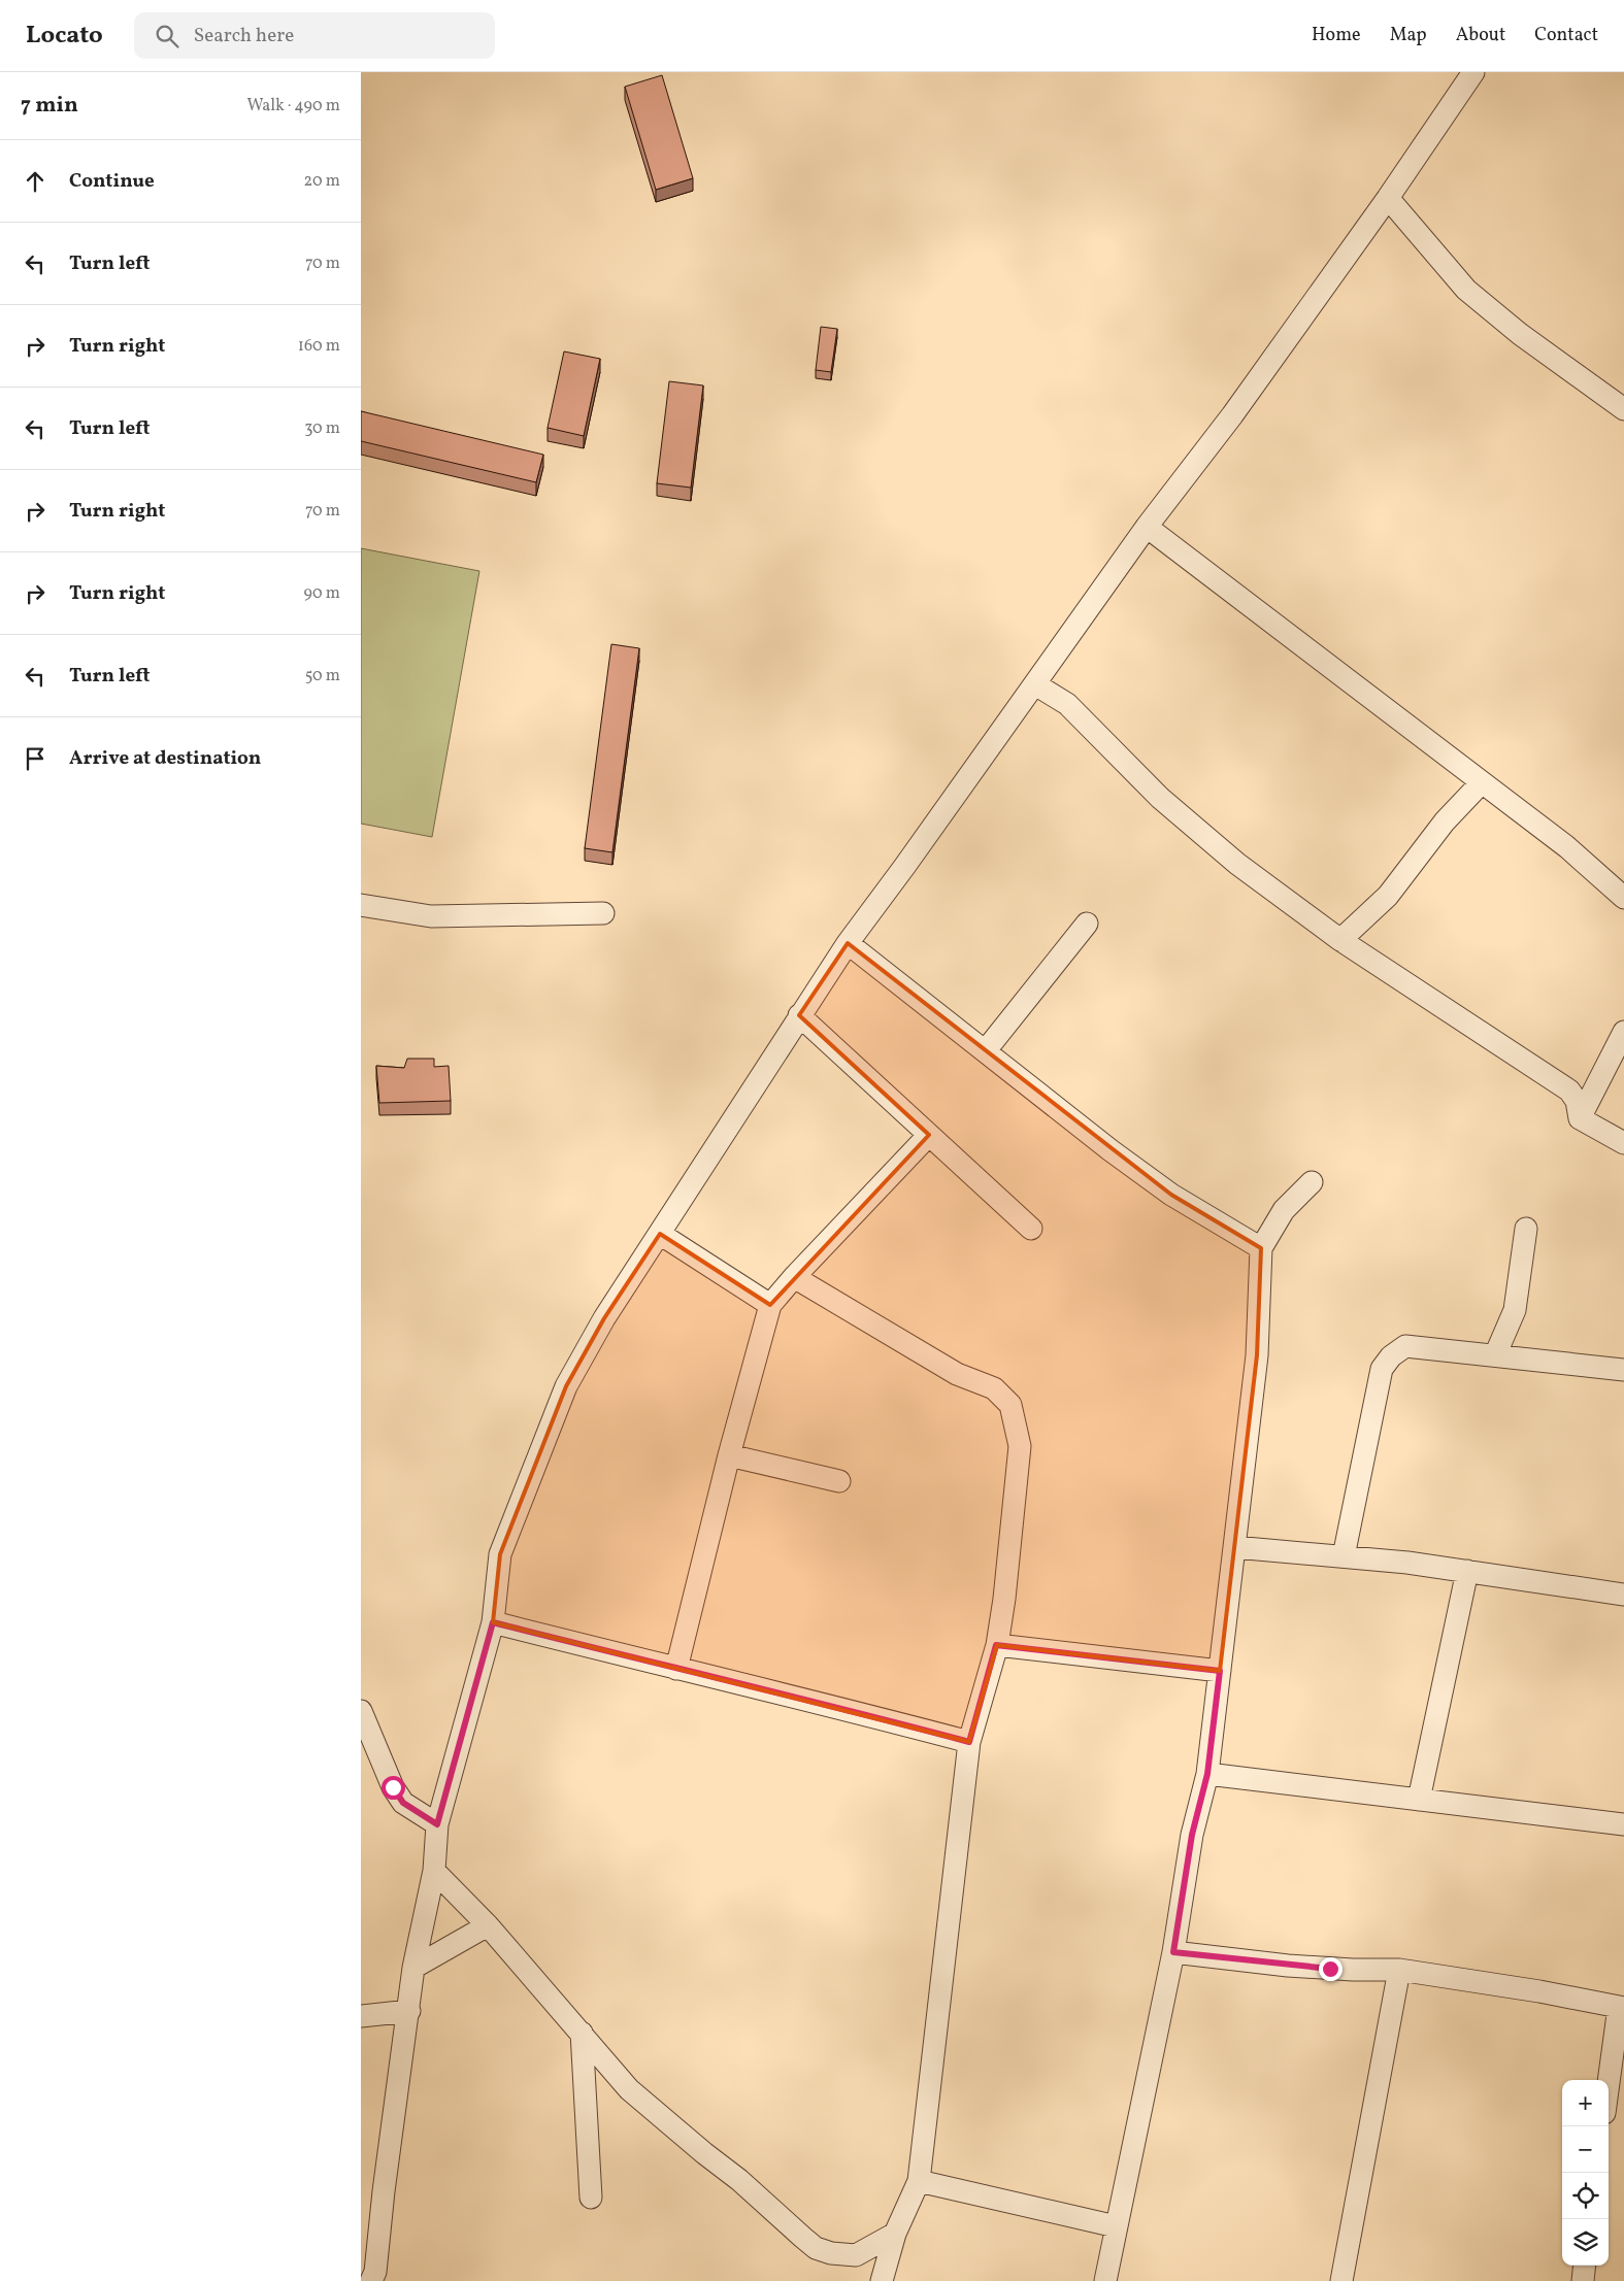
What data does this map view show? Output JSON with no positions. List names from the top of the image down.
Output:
{
  "page": {
    "header": "Locato",
    "search": "Search here",
    "nav": [
      "Home",
      "Map",
      "About",
      "Contact"
    ],
    "heading": ["7 min", "Walk · 490 m"],
    "list": [
      ["Continue", "20 m"],
      ["Turn left", "70 m"],
      ["Turn right", "160 m"],
      ["Turn left", "30 m"],
      ["Turn right", "70 m"],
      ["Turn right", "90 m"],
      ["Turn left", "50 m"],
      "Arrive at destination"
    ],
    "map_buttons": ["+", "−"]
  }
}
